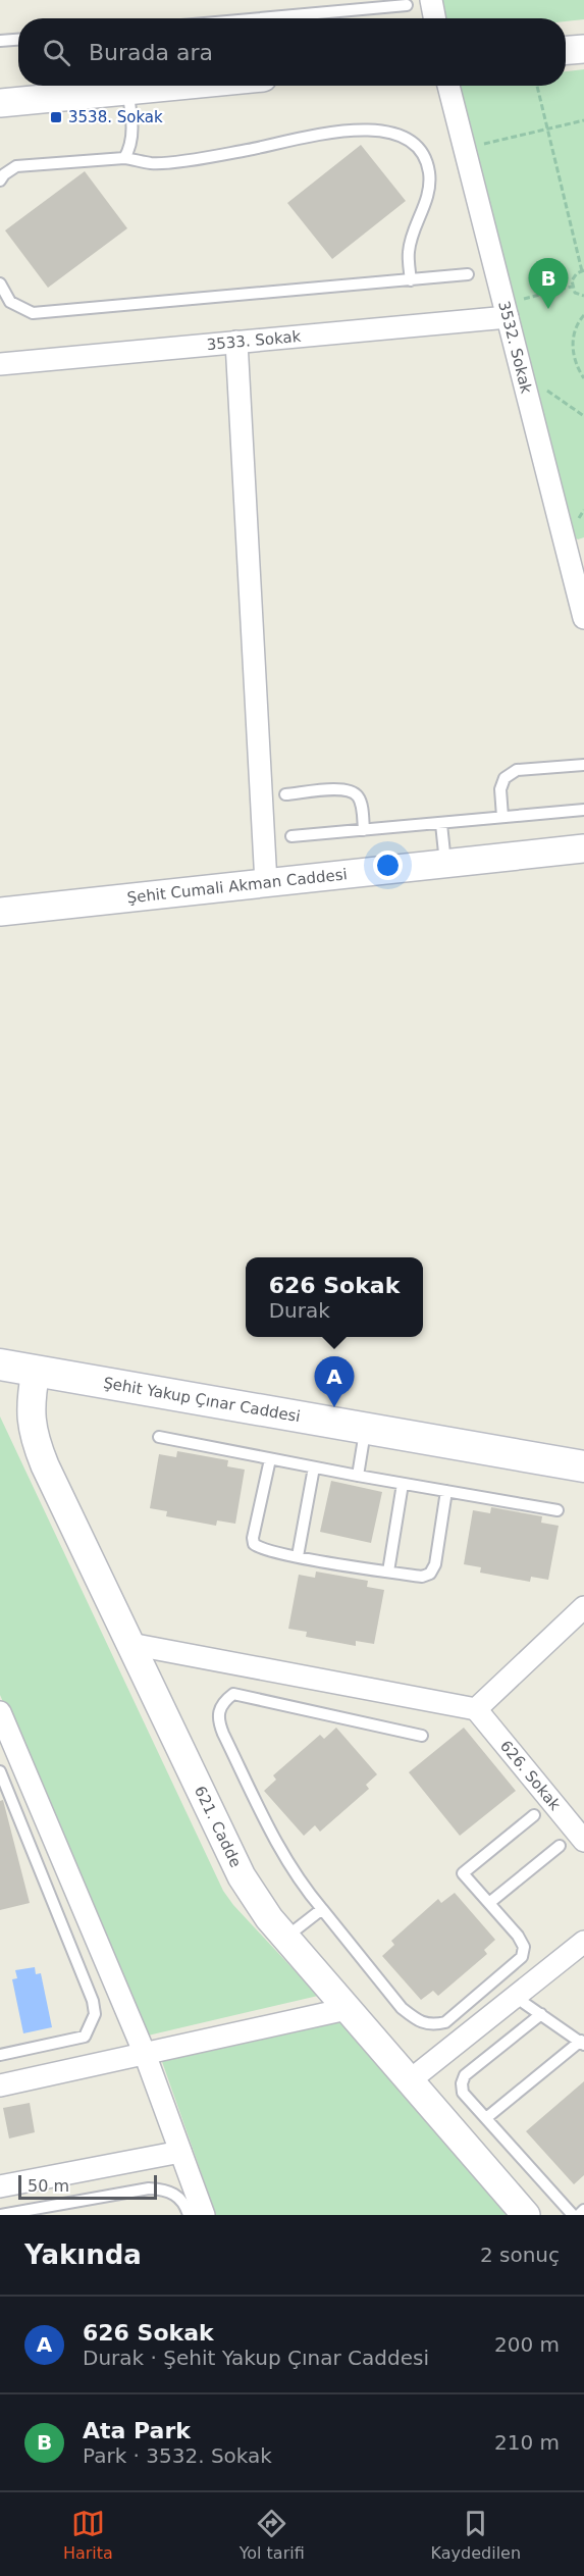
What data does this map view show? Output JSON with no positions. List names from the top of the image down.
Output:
{
  "streets": {
    "main road": ["Şehit Yakup Çınar Caddesi"],
    "street": [
      "3533. Sokak",
      "3532. Sokak",
      "Şehit Cumali Akman Caddesi",
      "626. Sokak",
      "621. Cadde"
    ]
  },
  "crossings": [
    ["3533. Sokak", "3532. Sokak"],
    ["Şehit Yakup Çınar Caddesi", "621. Cadde"]
  ],
  "places": {
    "transit": ["3538. Sokak"]
  },
  "scale_bar": "50 m",
  "page": {
    "search": "Burada ara",
    "pins": ["B", "A"],
    "popup": ["626 Sokak", "Durak"],
    "scale": "50 m",
    "heading": ["Yakında", "2 sonuç"],
    "list": [
      {
        "mark": "A",
        "name": "626 Sokak",
        "note": "Durak · Şehit Yakup Çınar Caddesi",
        "value": "200 m"
      },
      {
        "mark": "B",
        "name": "Ata Park",
        "note": "Park · 3532. Sokak",
        "value": "210 m"
      }
    ],
    "nav": ["Harita", "Yol tarifi", "Kaydedilen"]
  }
}
